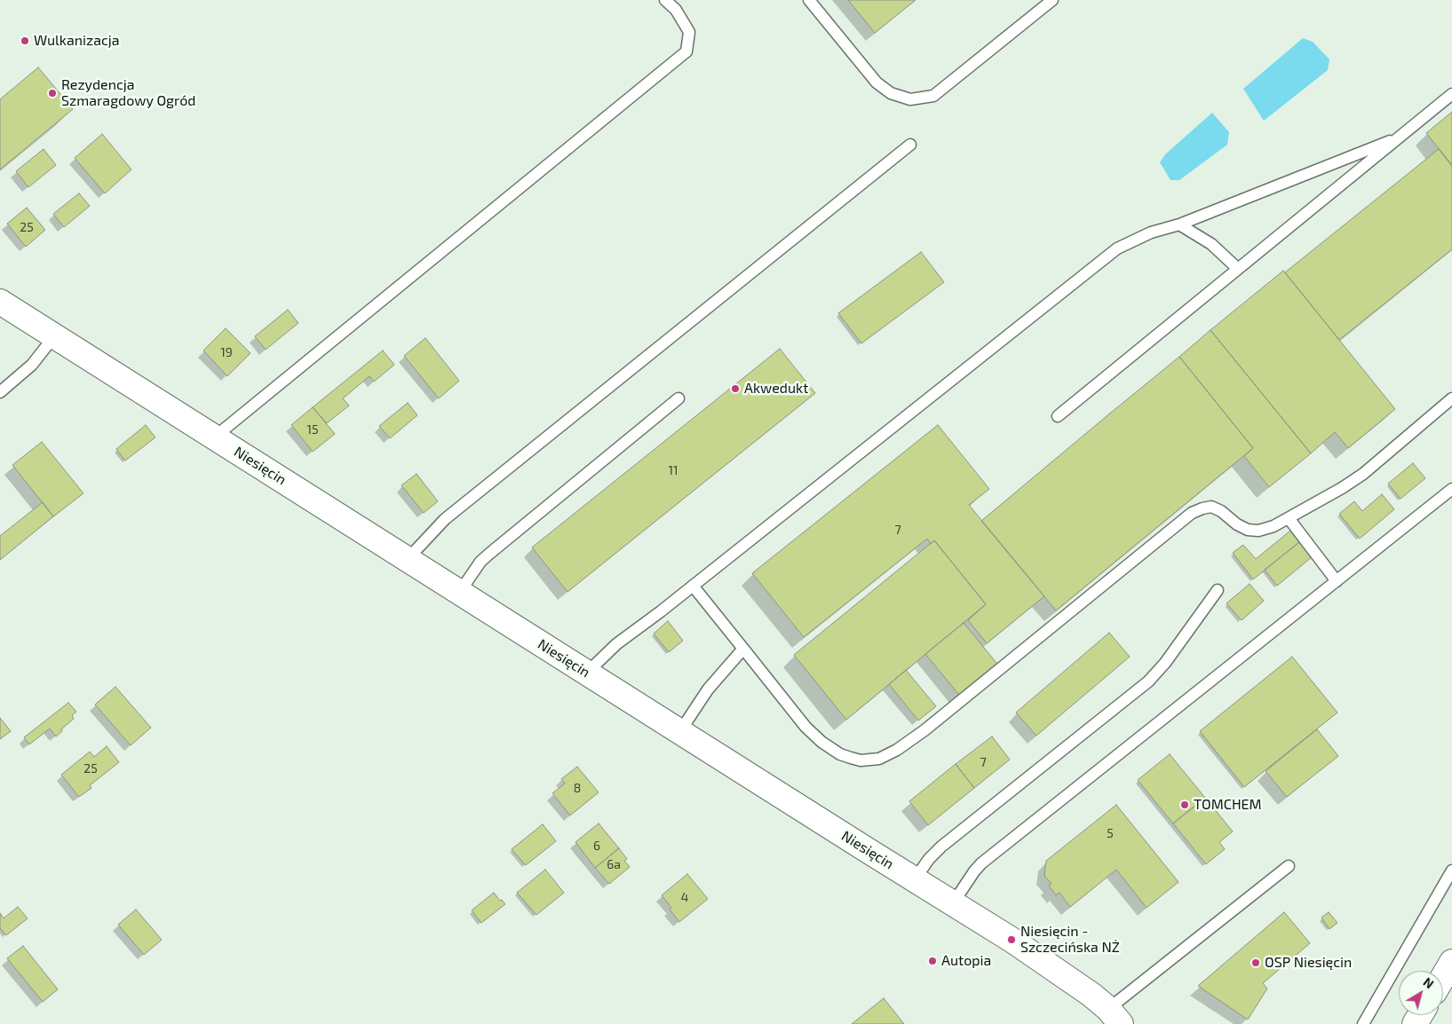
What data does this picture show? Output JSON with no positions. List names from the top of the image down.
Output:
{
  "streets": {
    "main road": ["Niesięcin"]
  },
  "places": [
    "Wulkanizacja",
    "Rezydencja Szmaragdowy Ogród",
    "Akwedukt",
    "TOMCHEM",
    "Niesięcin - Szczecińska NŻ",
    "Autopia",
    "OSP Niesięcin"
  ],
  "house_numbers": [
    "25",
    "19",
    "15",
    "11",
    "7",
    "7",
    "25",
    "8",
    "5",
    "6",
    "6a",
    "4"
  ],
  "north": "top right"
}
